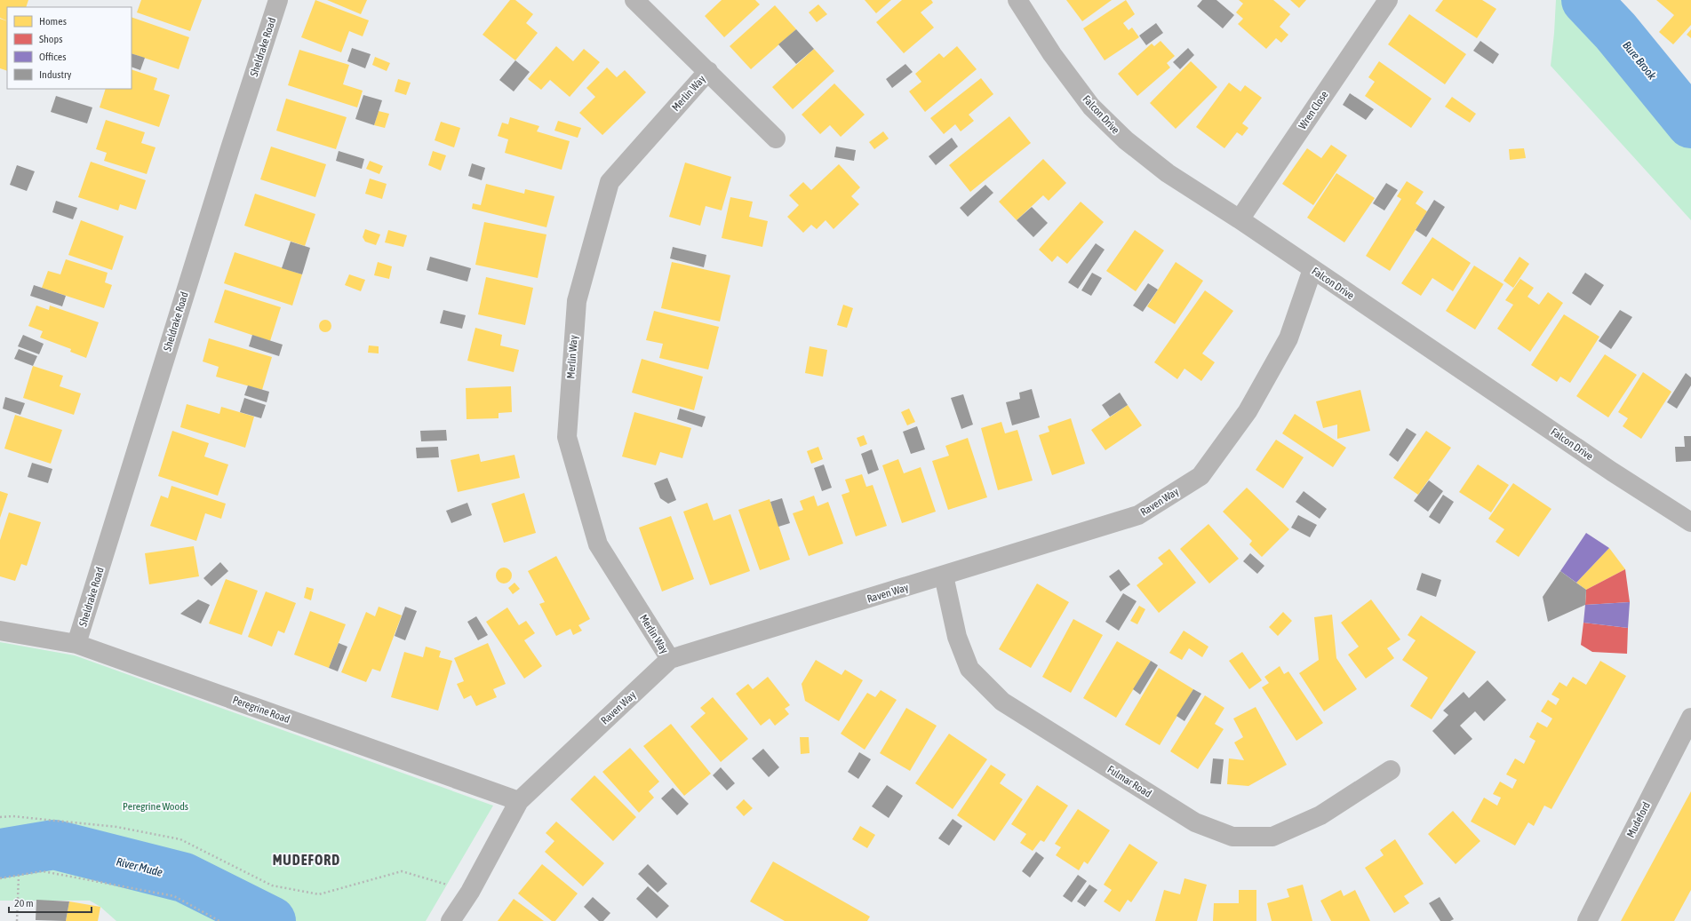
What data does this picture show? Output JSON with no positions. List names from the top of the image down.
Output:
{
  "streets": {
    "street": [
      "Sheldrake Road",
      "Merlin Way",
      "Wren Close",
      "Falcon Drive",
      "Raven Way",
      "Peregrine Road",
      "Fulmar Road",
      "Mudeford"
    ]
  },
  "crossings": [
    ["Sheldrake Road", "Peregrine Road"],
    ["Merlin Way", "Raven Way"],
    ["Wren Close", "Falcon Drive"],
    ["Falcon Drive", "Raven Way"],
    ["Raven Way", "Peregrine Road"],
    ["Raven Way", "Fulmar Road"]
  ],
  "districts": ["MUDEFORD"],
  "water": ["Bure Brook", "River Mude"],
  "parks": ["Peregrine Woods"],
  "legend": [
    "Homes",
    "Shops",
    "Offices",
    "Industry"
  ],
  "scale_bar": "20 m"
}
